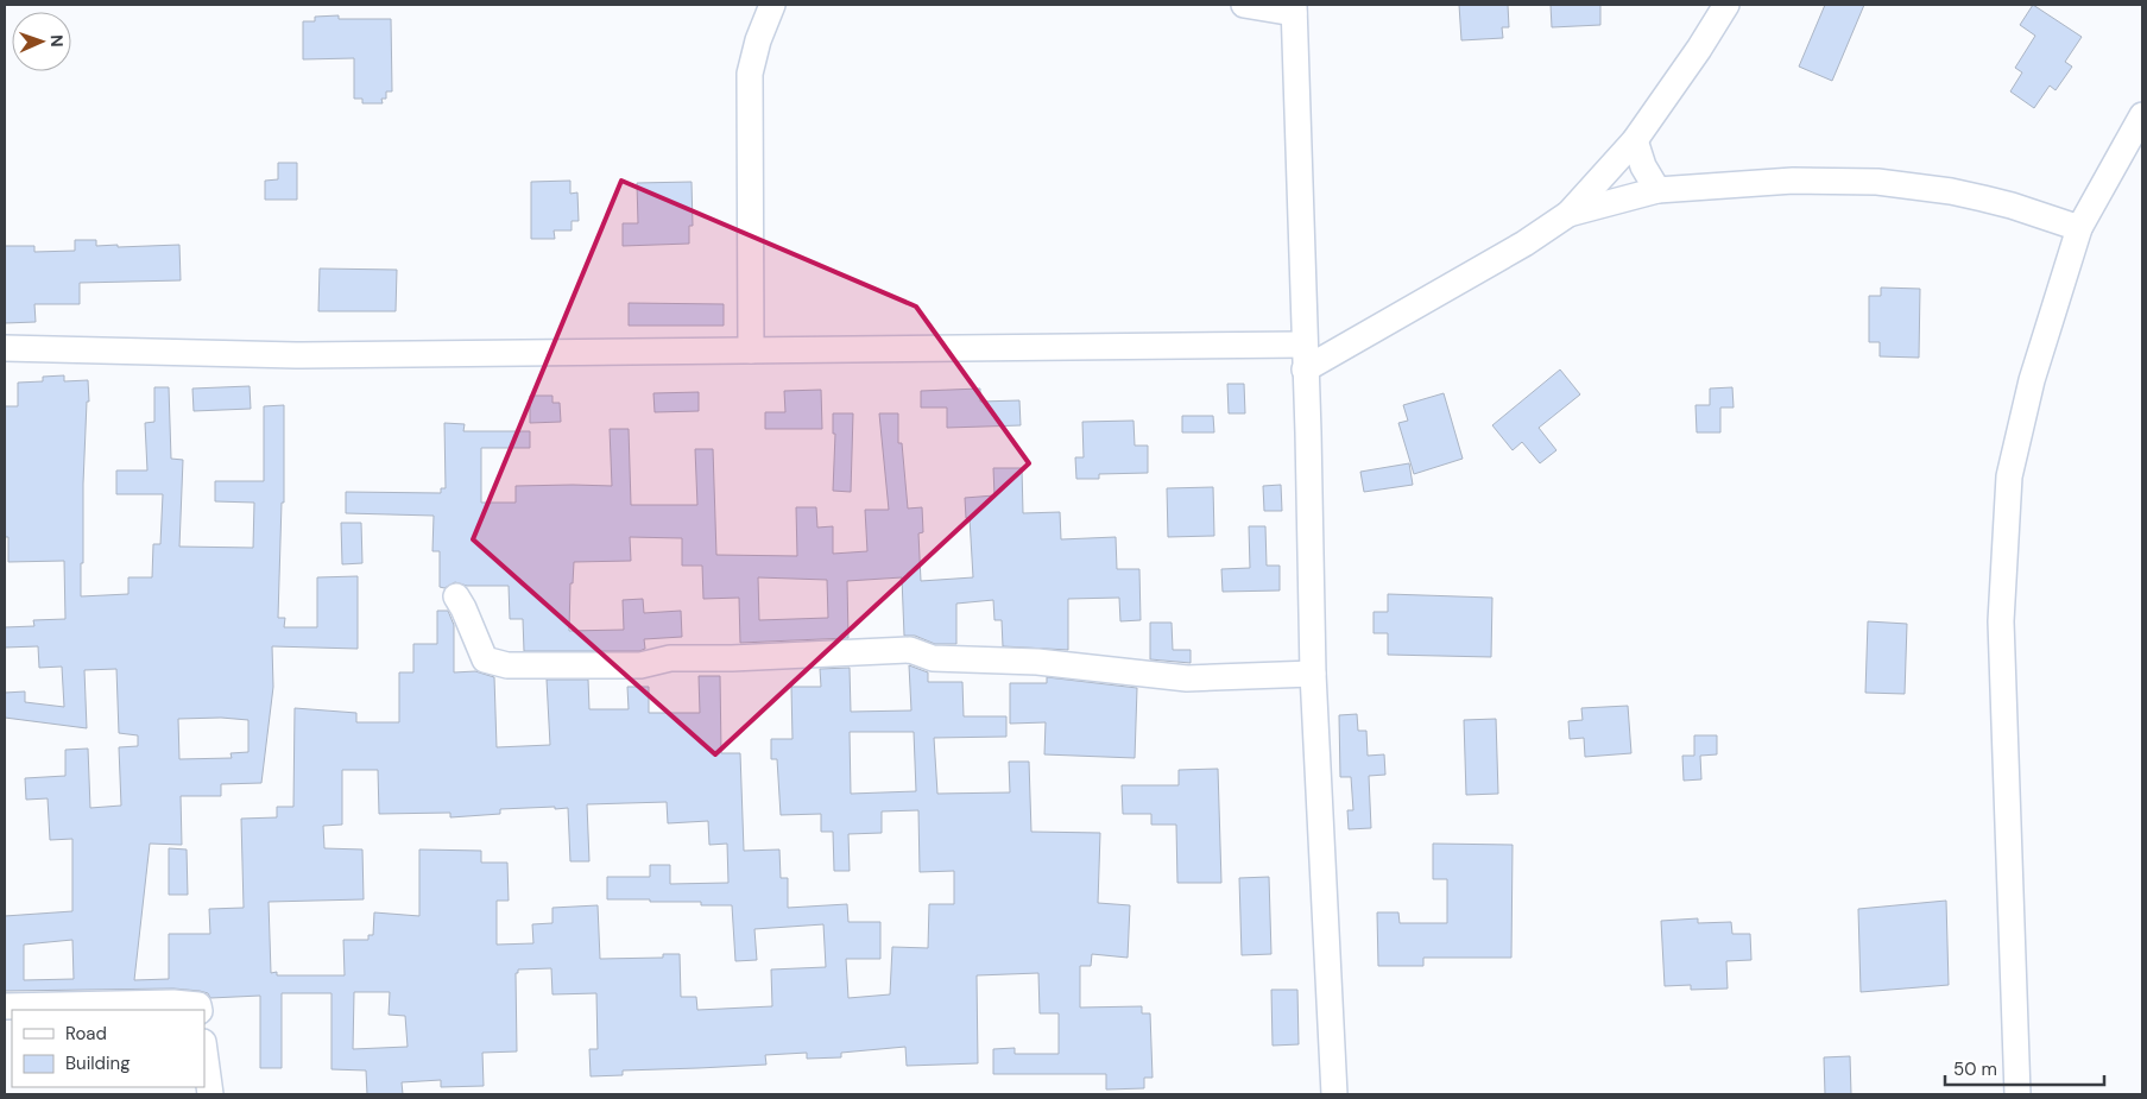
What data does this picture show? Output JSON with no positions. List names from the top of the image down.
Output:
{
  "legend": ["Road", "Building"],
  "scale_bar": "50 m",
  "north": "right"
}
